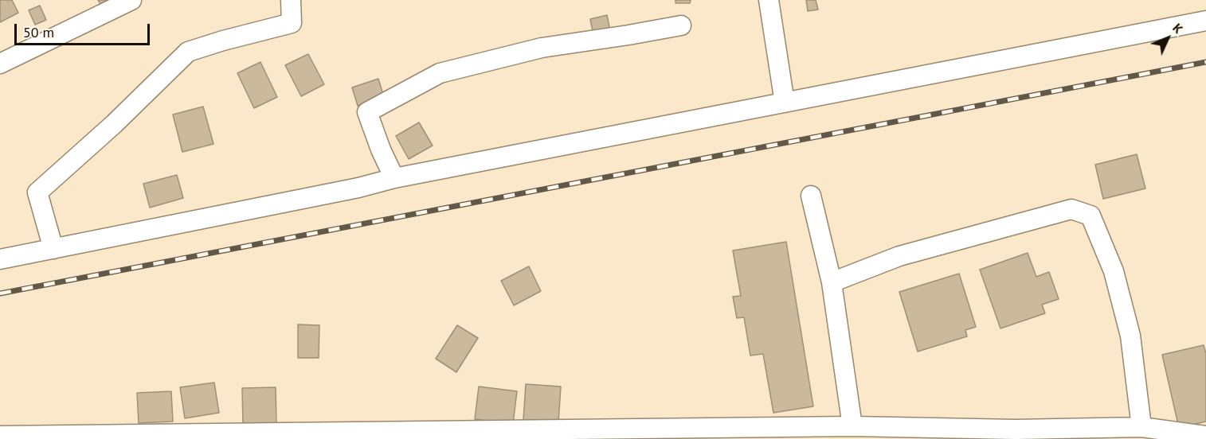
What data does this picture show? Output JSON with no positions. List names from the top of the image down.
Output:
{
  "scale_bar": "50 m",
  "north": "top right"
}
